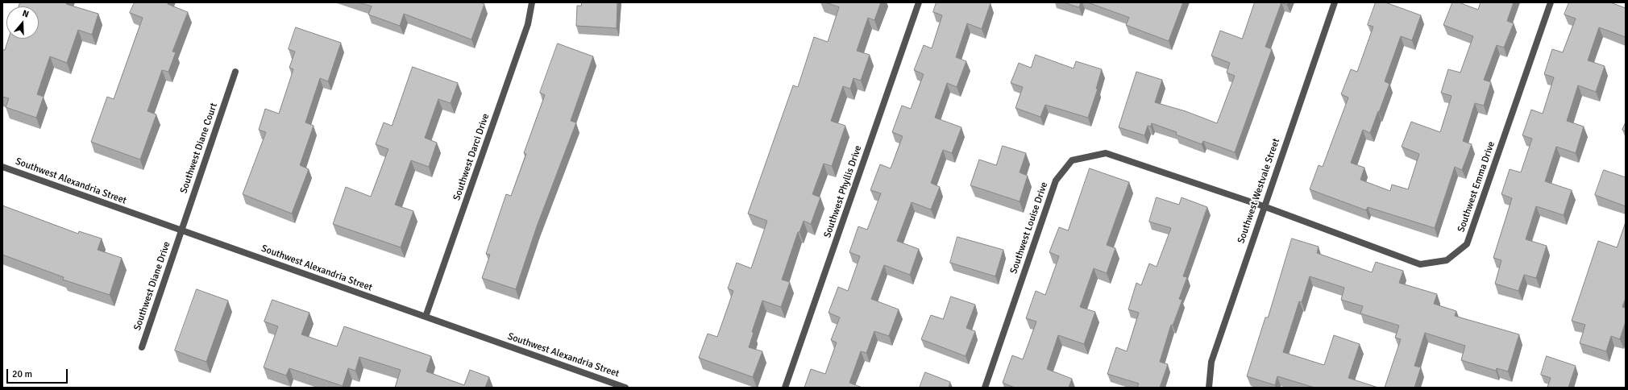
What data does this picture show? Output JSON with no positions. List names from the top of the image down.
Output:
{
  "streets": {
    "street": [
      "Southwest Diane Court",
      "Southwest Darci Drive",
      "Southwest Alexandria Street",
      "Southwest Emma Drive",
      "Southwest Westvale Street",
      "Southwest Phyllis Drive",
      "Southwest Louise Drive",
      "Southwest Diane Drive"
    ]
  },
  "crossings": [
    ["Southwest Diane Court", "Southwest Alexandria Street"],
    ["Southwest Diane Court", "Southwest Diane Drive"],
    ["Southwest Darci Drive", "Southwest Alexandria Street"],
    ["Southwest Alexandria Street", "Southwest Diane Drive"],
    ["Southwest Emma Drive", "Southwest Westvale Street"],
    ["Southwest Emma Drive", "Southwest Louise Drive"],
    ["Southwest Westvale Street", "Southwest Louise Drive"]
  ],
  "scale_bar": "20 m",
  "north": "top"
}
